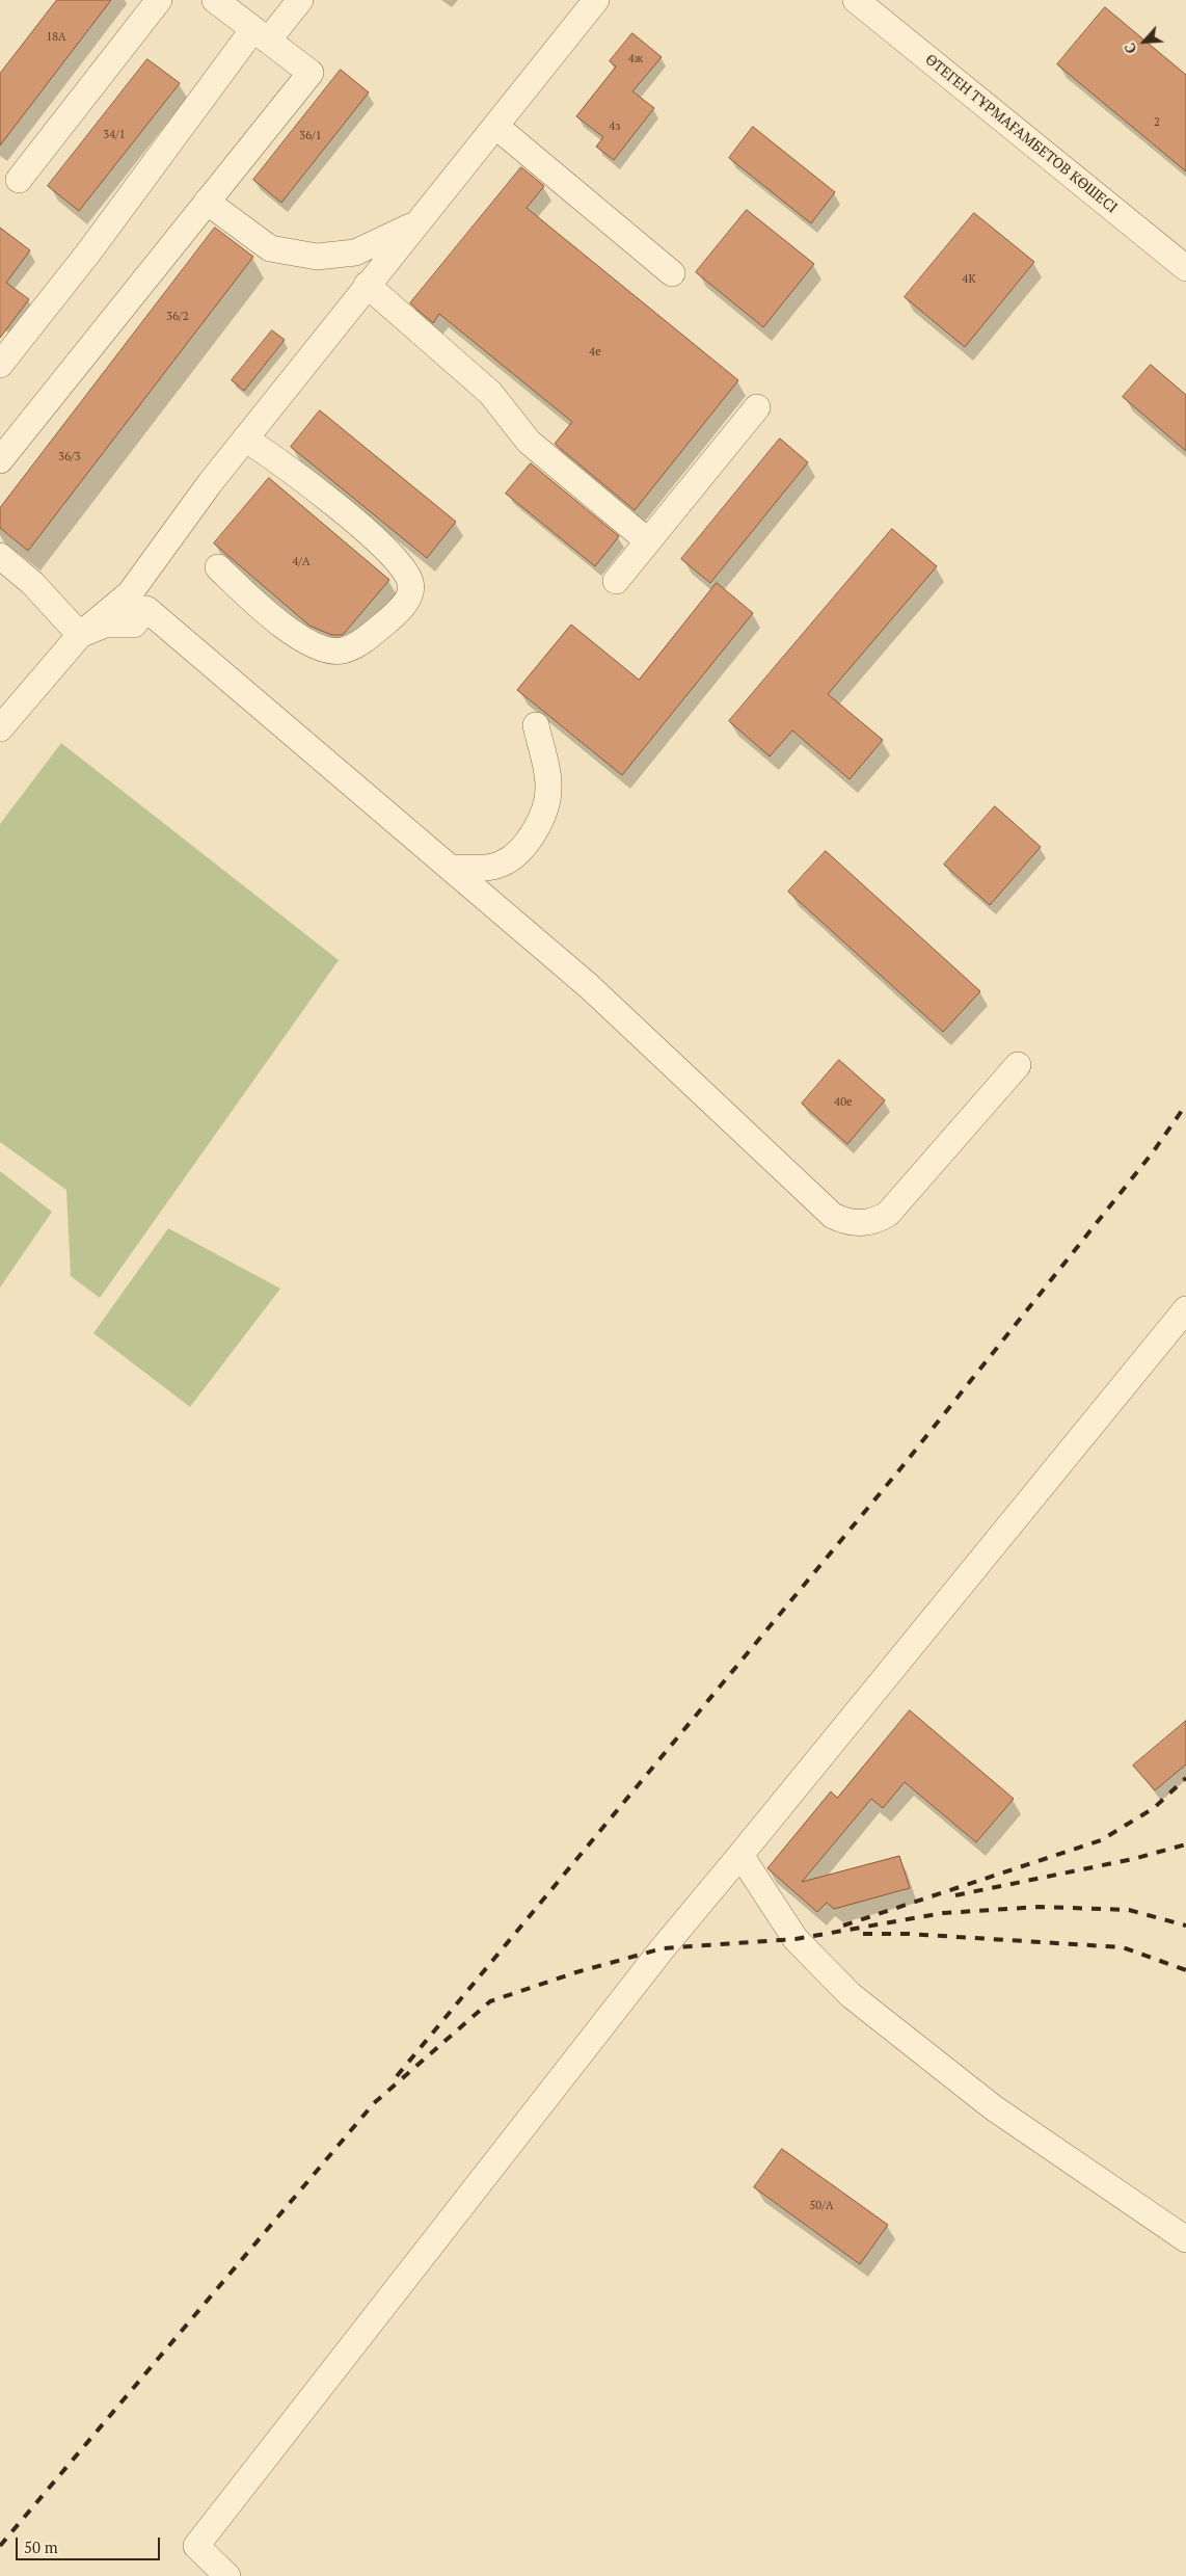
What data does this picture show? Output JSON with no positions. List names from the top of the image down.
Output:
{
  "streets": {
    "street": ["ӨТЕГЕН ТҰРМАҒАМБЕТОВ КӨШЕСІ"]
  },
  "house_numbers": [
    "18А",
    "4ж",
    "2",
    "4з",
    "34/1",
    "36/1",
    "4К",
    "36/2",
    "4е",
    "36/3",
    "4/А",
    "40е",
    "50/А"
  ],
  "scale_bar": "50 m",
  "north": "bottom left"
}
